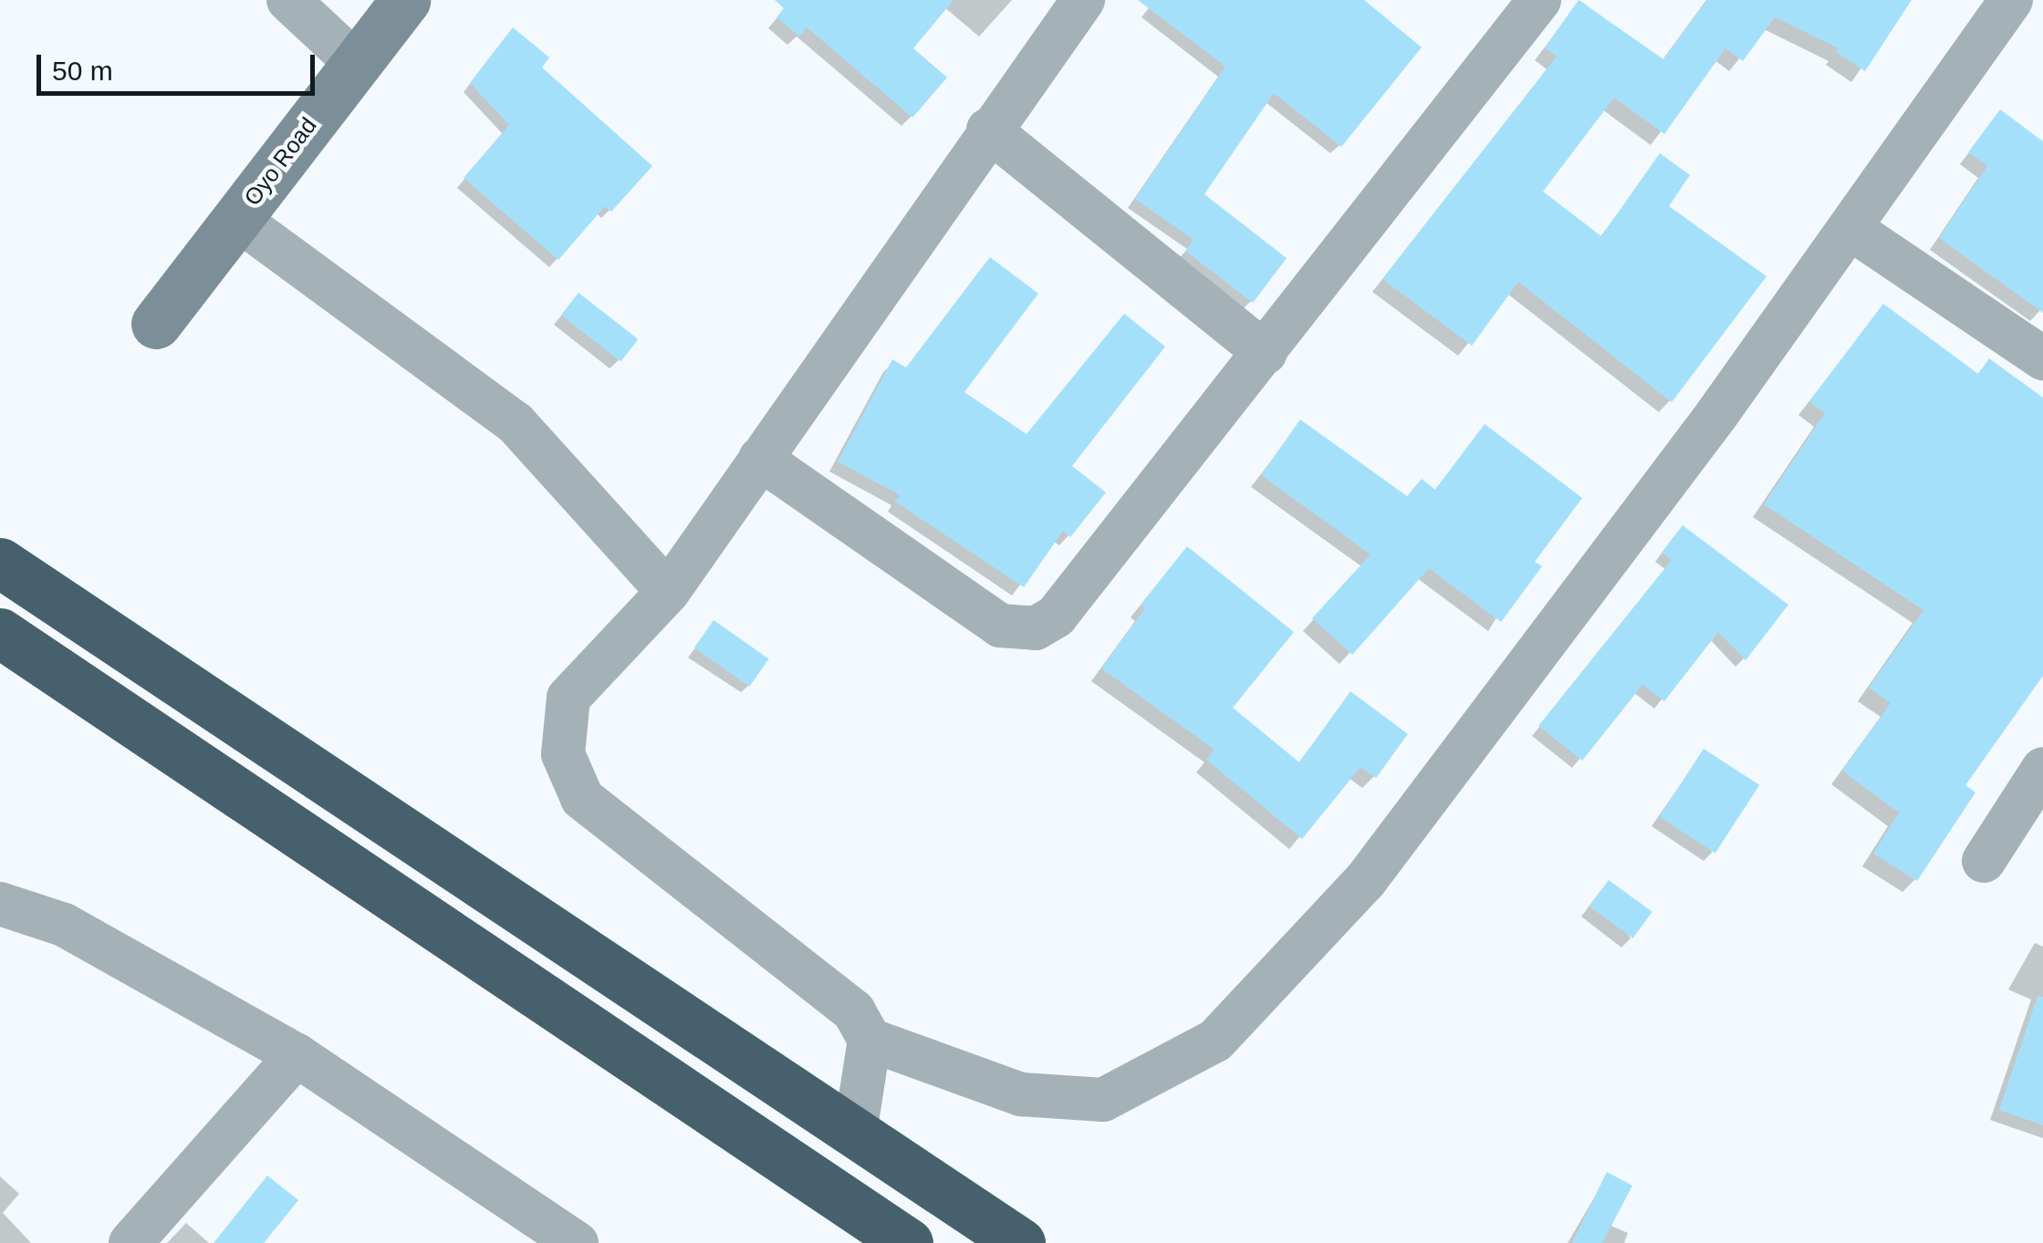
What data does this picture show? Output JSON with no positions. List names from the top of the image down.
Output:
{
  "streets": {
    "street": ["Oyo Road"]
  },
  "scale_bar": "50 m"
}
